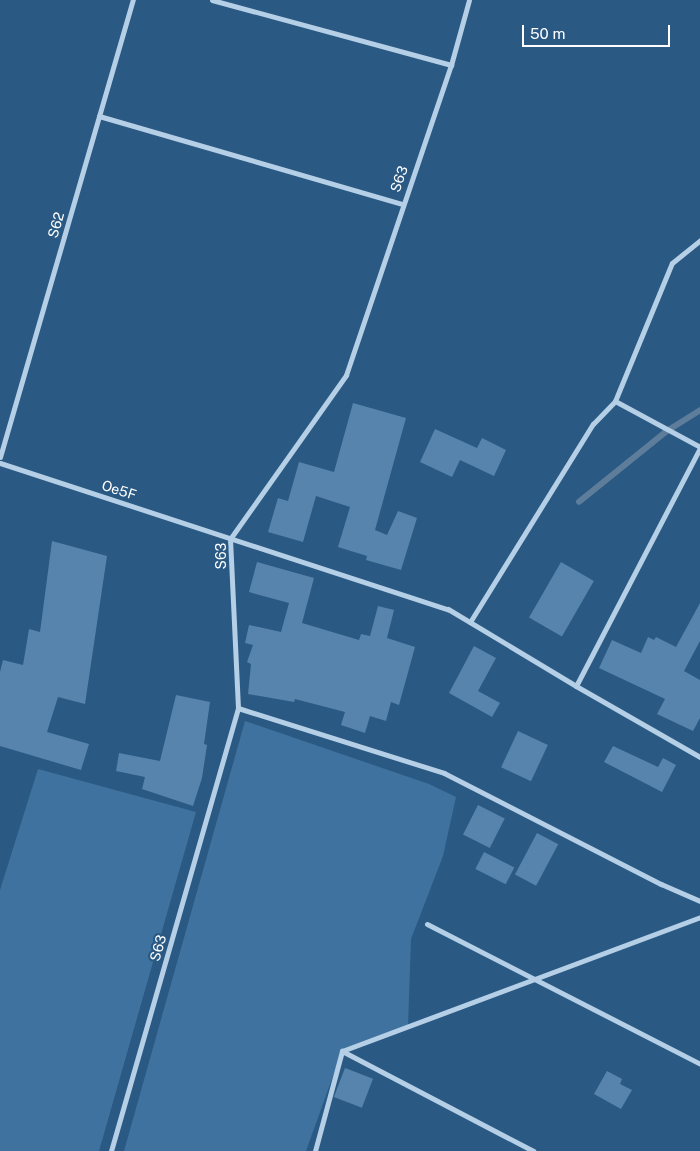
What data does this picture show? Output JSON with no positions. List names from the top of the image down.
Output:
{
  "streets": {
    "street": ["S63", "S62", "Oe5F"]
  },
  "crossings": [
    ["S63", "Oe5F"]
  ],
  "scale_bar": "50 m"
}
